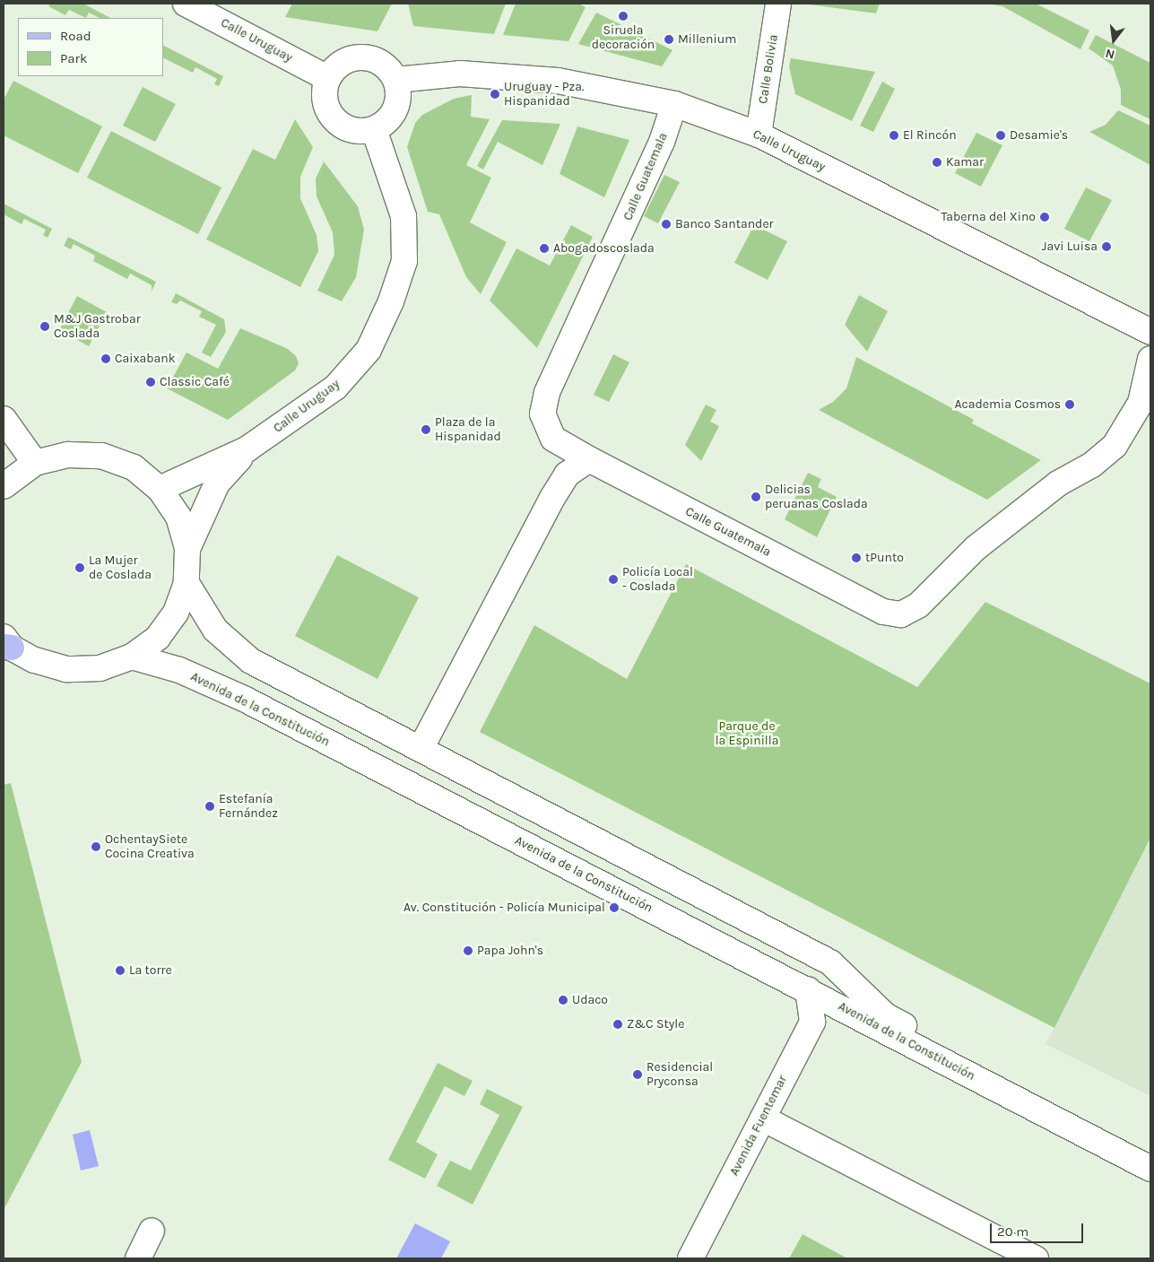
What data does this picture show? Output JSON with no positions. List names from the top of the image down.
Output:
{
  "streets": {
    "street": [
      "Calle Uruguay",
      "Calle Bolivia",
      "Calle Guatemala",
      "Avenida de la Constitución",
      "Avenida Fuentemar"
    ]
  },
  "crossings": [
    ["Calle Uruguay", "Calle Bolivia"],
    ["Calle Uruguay", "Calle Guatemala"],
    ["Avenida de la Constitución", "Avenida Fuentemar"]
  ],
  "parks": ["Parque de la Espinilla"],
  "places": [
    "Siruela decoración",
    "Millenium",
    "Uruguay - Pza. Hispanidad",
    "El Rincón",
    "Desamie's",
    "Kamar",
    "Taberna del Xino",
    "Banco Santander",
    "Javi Luisa",
    "Abogadoscoslada",
    "M&J Gastrobar Coslada",
    "Caixabank",
    "Classic Café",
    "Academia Cosmos",
    "Plaza de la Hispanidad",
    "Delicias peruanas Coslada",
    "tPunto",
    "La Mujer de Coslada",
    "Policía Local - Coslada",
    "Estefanía Fernández",
    "OchentaySiete Cocina Creativa",
    "Av. Constitución - Policía Municipal",
    "Papa John's",
    "La torre",
    "Udaco",
    "Z&C Style",
    "Residencial Pryconsa"
  ],
  "legend": ["Road", "Park"],
  "scale_bar": "20 m",
  "north": "bottom"
}
